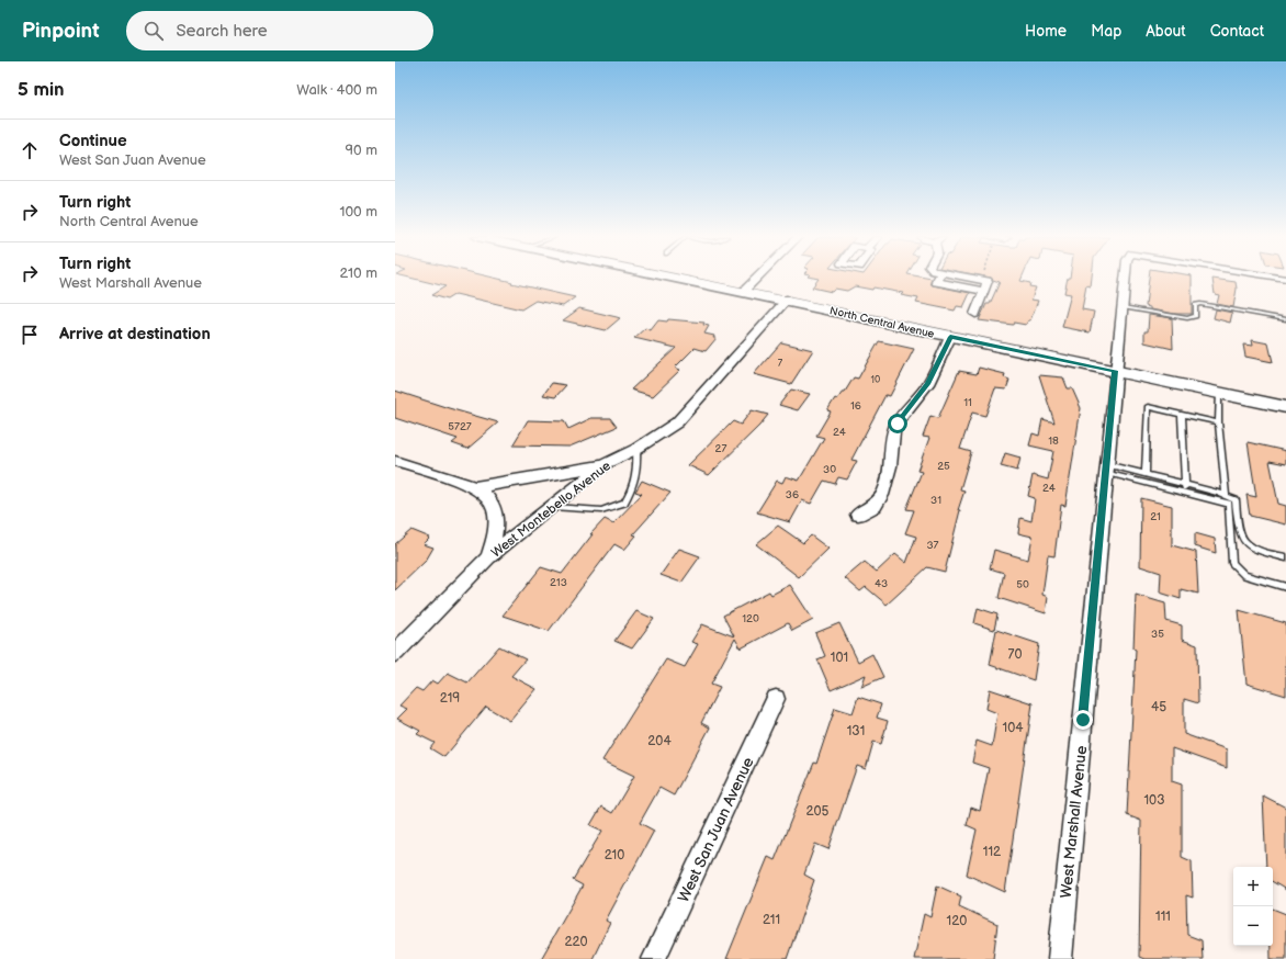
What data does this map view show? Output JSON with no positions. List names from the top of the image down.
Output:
{
  "streets": {
    "main road": ["North Central Avenue"],
    "street": ["West Montebello Avenue", "West Marshall Avenue", "West San Juan Avenue"]
  },
  "crossings": [
    ["North Central Avenue", "West Montebello Avenue"],
    ["North Central Avenue", "West Marshall Avenue"]
  ],
  "house_numbers": [
    "7",
    "10",
    "11",
    "16",
    "5727",
    "24",
    "18",
    "27",
    "25",
    "30",
    "24",
    "36",
    "31",
    "21",
    "37",
    "213",
    "43",
    "50",
    "120",
    "35",
    "70",
    "101",
    "219",
    "45",
    "104",
    "131",
    "204",
    "103",
    "205",
    "112",
    "210",
    "111",
    "211",
    "120",
    "220"
  ],
  "page": {
    "header": "Pinpoint",
    "search": "Search here",
    "nav": [
      "Home",
      "Map",
      "About",
      "Contact"
    ],
    "heading": ["5 min", "Walk · 400 m"],
    "list": [
      ["Continue", "West San Juan Avenue", "90 m"],
      ["Turn right", "North Central Avenue", "100 m"],
      ["Turn right", "West Marshall Avenue", "210 m"],
      "Arrive at destination"
    ],
    "map_buttons": ["+", "−"]
  }
}
